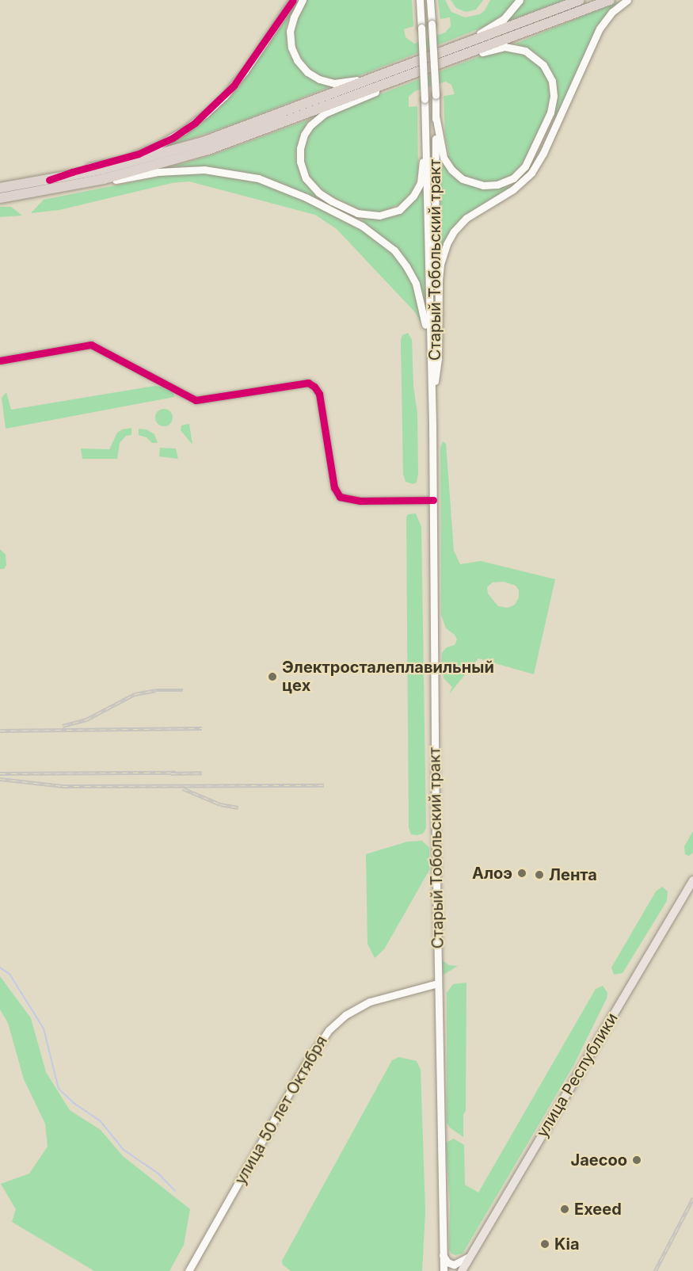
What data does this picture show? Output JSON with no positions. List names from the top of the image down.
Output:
{
  "streets": {
    "main road": ["Старый Тобольский тракт", "улица Республики", "улица 50 лет Октября"]
  },
  "crossings": [
    ["Старый Тобольский тракт", "улица 50 лет Октября"]
  ],
  "places": [
    "Электросталеплавильный цех",
    "Алоэ",
    "Лента",
    "Jaecoo",
    "Exeed",
    "Kia"
  ]
}
